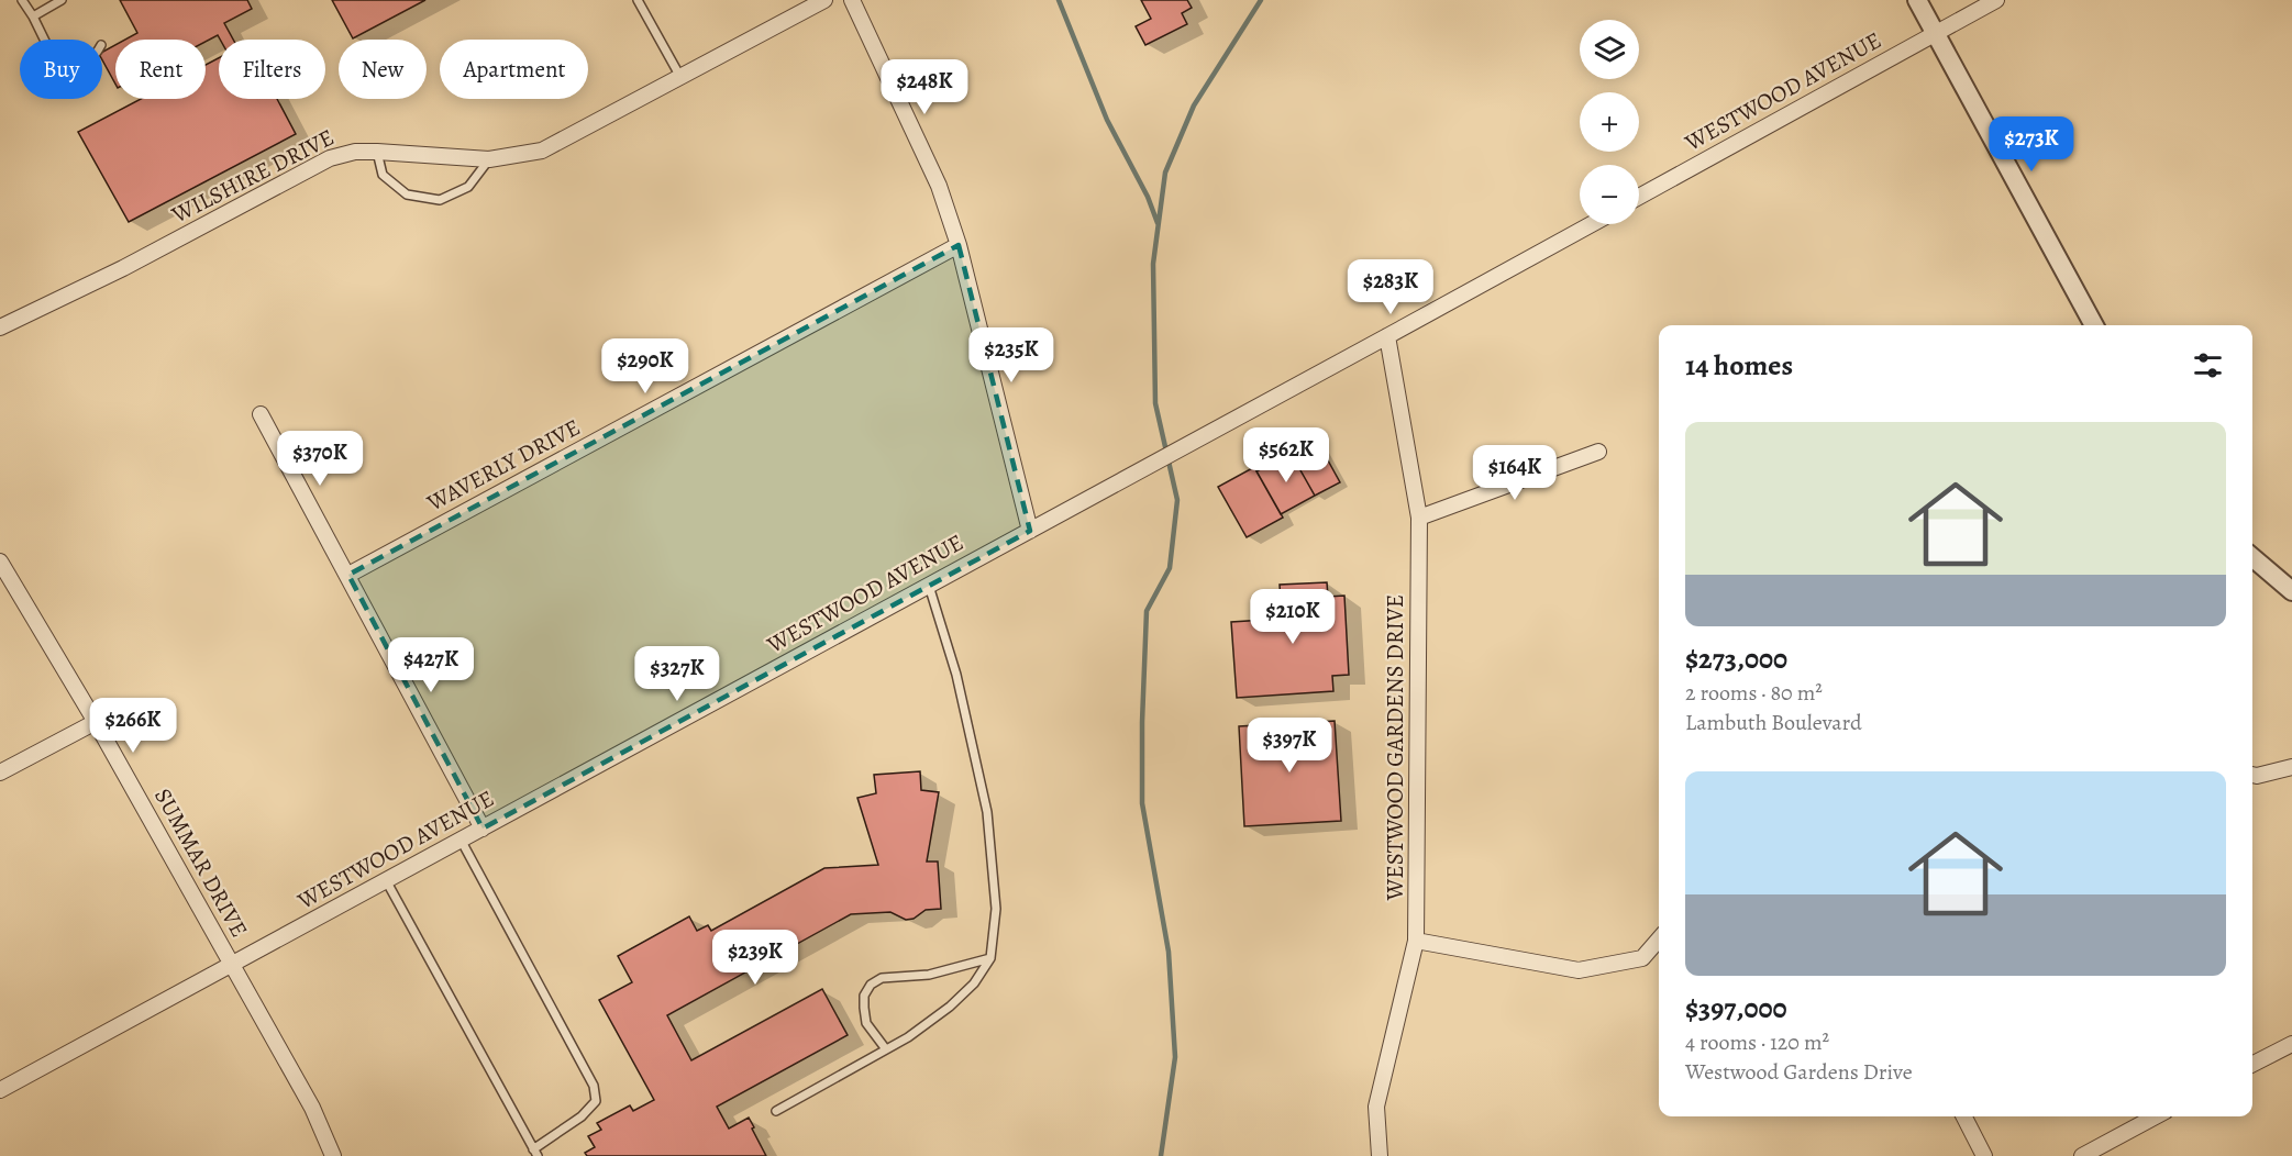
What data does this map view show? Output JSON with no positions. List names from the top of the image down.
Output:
{
  "streets": {
    "street": [
      "WESTWOOD AVENUE",
      "WILSHIRE DRIVE",
      "WAVERLY DRIVE",
      "WESTWOOD GARDENS DRIVE",
      "SUMMAR DRIVE"
    ]
  },
  "crossings": [
    ["WESTWOOD AVENUE", "WESTWOOD GARDENS DRIVE"],
    ["WESTWOOD AVENUE", "SUMMAR DRIVE"]
  ],
  "page": {
    "map_buttons": ["+", "−"],
    "chip": [
      "Buy",
      "Rent",
      "Filters",
      "New",
      "Apartment"
    ],
    "price": [
      "$248K",
      "$273K",
      "$283K",
      "$235K",
      "$290K",
      "$562K",
      "$370K",
      "$164K",
      "$210K",
      "$427K",
      "$327K",
      "$266K",
      "$397K",
      "$239K"
    ],
    "heading": "14 homes",
    "list": [
      {
        "name": "$273,000",
        "note": "2 rooms · 80 m² · Lambuth Boulevard"
      },
      {
        "name": "$397,000",
        "note": "4 rooms · 120 m² · Westwood Gardens Drive"
      }
    ]
  }
}
